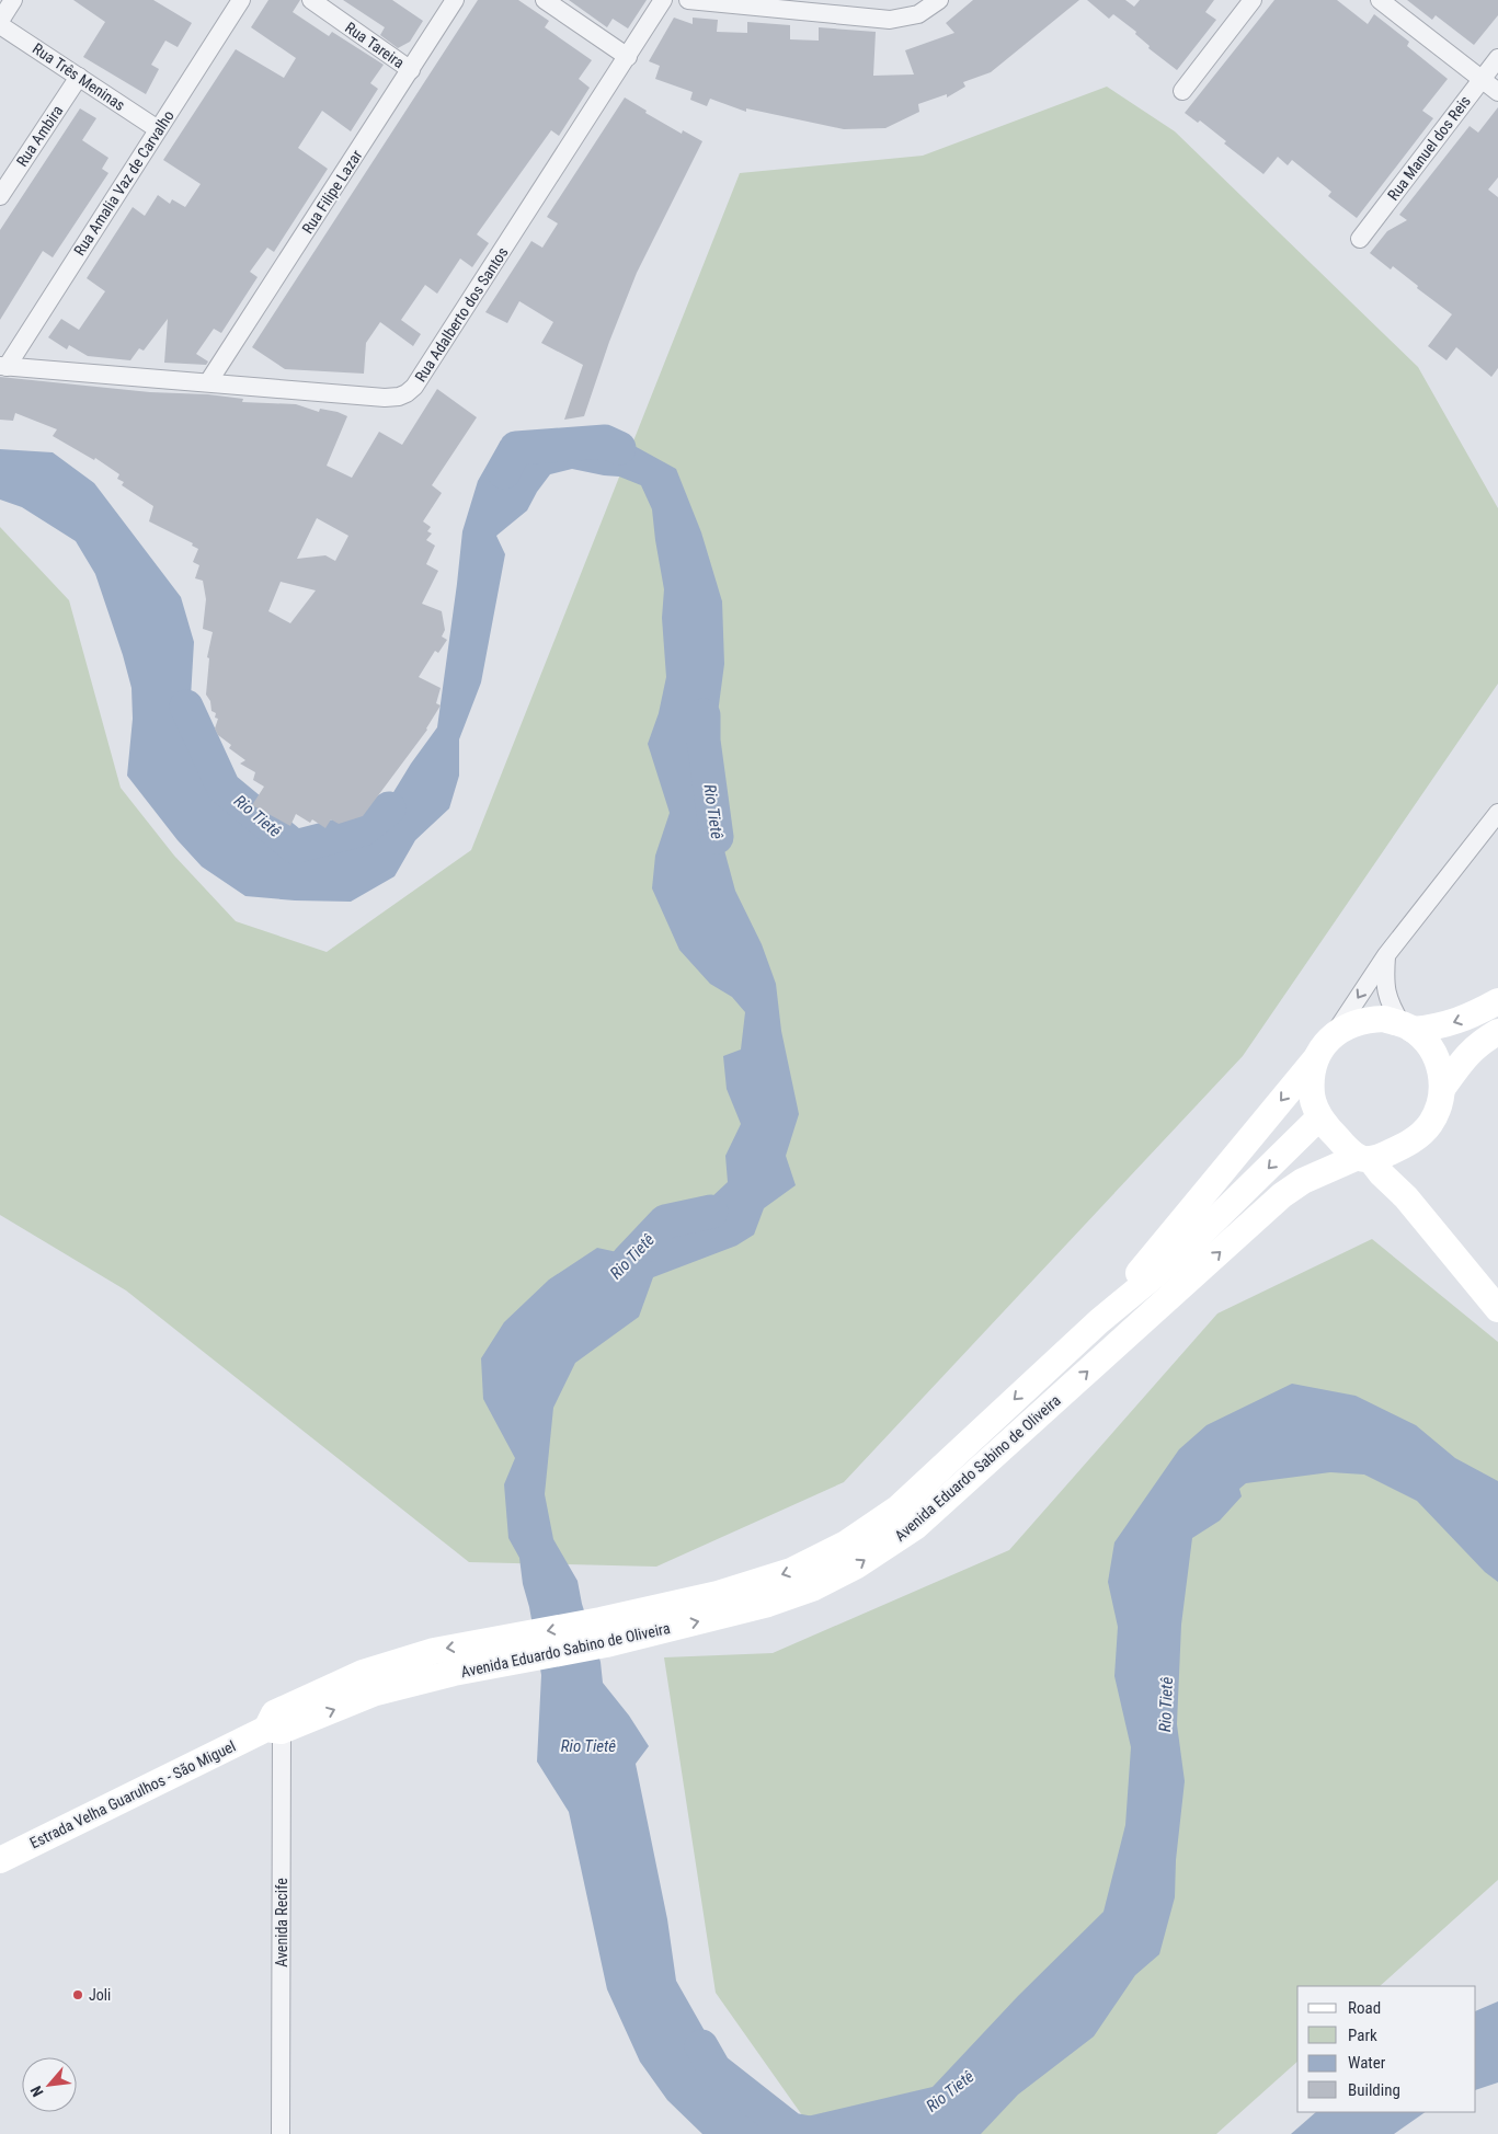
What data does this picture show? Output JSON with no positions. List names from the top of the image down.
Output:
{
  "streets": {
    "main road": ["Avenida Eduardo Sabino de Oliveira", "Estrada Velha Guarulhos - São Miguel"],
    "street": [
      "Rua Tareira",
      "Rua Três Meninas",
      "Rua Ambira",
      "Rua Manuel dos Reis",
      "Rua Amalia Vaz de Carvalho",
      "Rua Filipe Lazar",
      "Rua Adalberto dos Santos",
      "Avenida Recife"
    ]
  },
  "crossings": [
    ["Rua Tareira", "Rua Filipe Lazar"],
    ["Rua Três Meninas", "Rua Ambira"],
    ["Rua Três Meninas", "Rua Amalia Vaz de Carvalho"],
    ["Rua Amalia Vaz de Carvalho", "Rua Adalberto dos Santos"],
    ["Rua Filipe Lazar", "Rua Adalberto dos Santos"],
    ["Avenida Eduardo Sabino de Oliveira", "Estrada Velha Guarulhos - São Miguel"],
    ["Avenida Eduardo Sabino de Oliveira", "Avenida Recife"],
    ["Estrada Velha Guarulhos - São Miguel", "Avenida Recife"]
  ],
  "water": ["Rio Tietê"],
  "places": ["Joli"],
  "legend": [
    "Road",
    "Park",
    "Water",
    "Building"
  ],
  "north": "bottom left"
}
